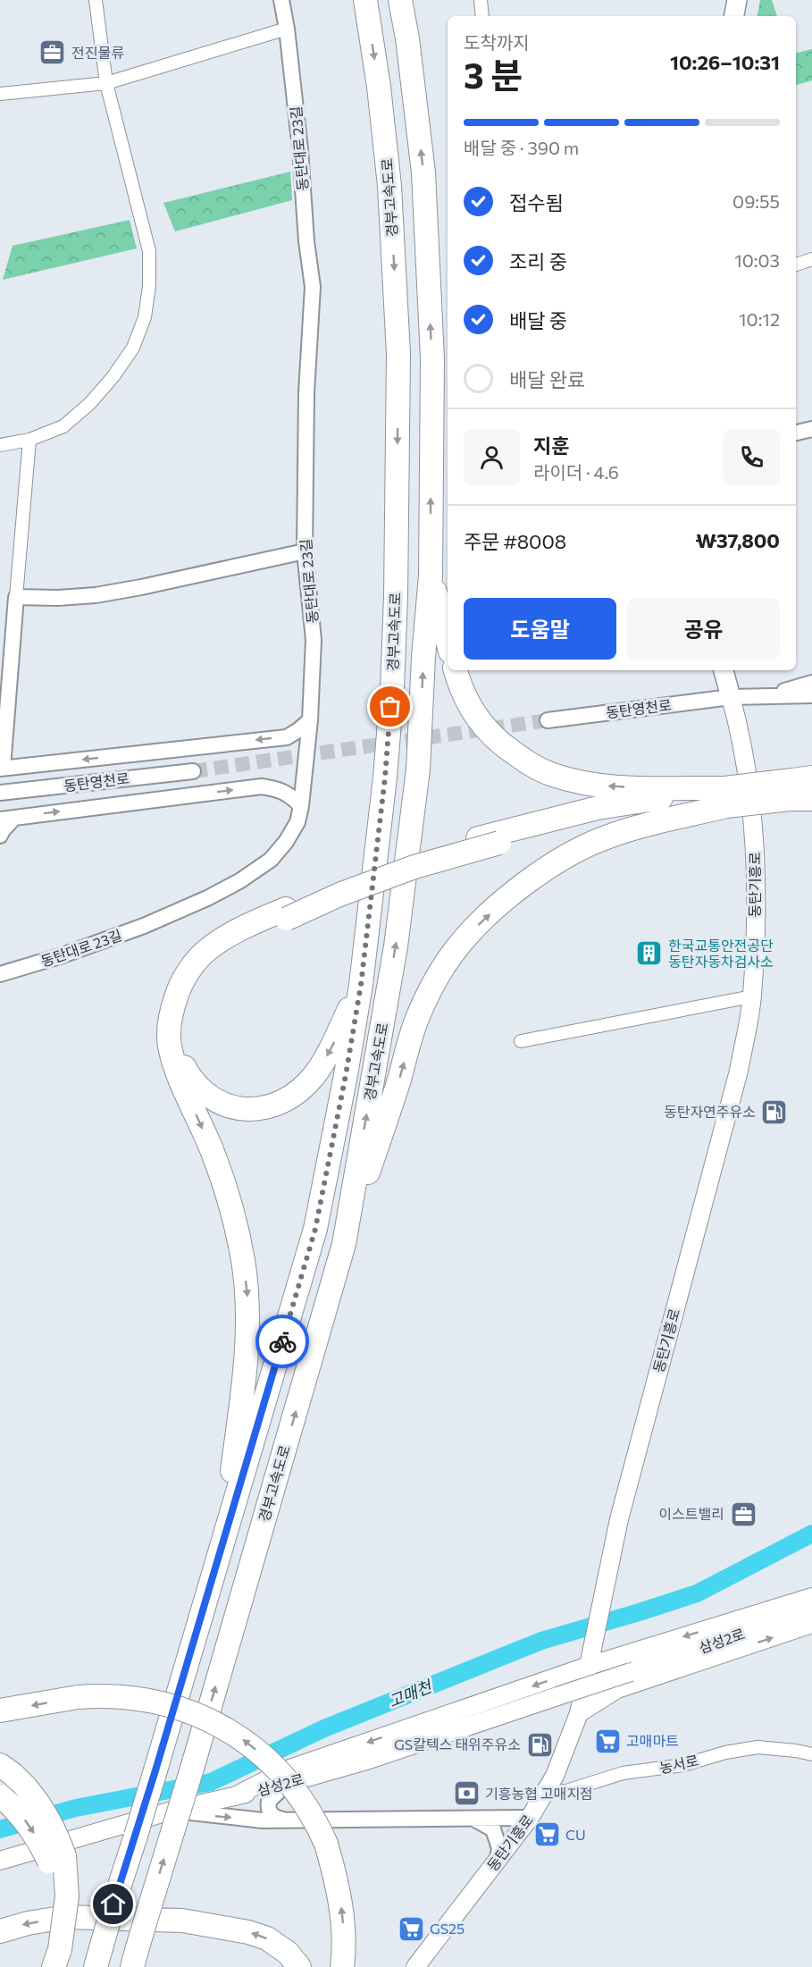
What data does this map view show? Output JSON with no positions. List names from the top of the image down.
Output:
{
  "streets": {
    "highway": ["경부고속도로"],
    "main road": ["동탄기흥로", "삼성2로"],
    "street": ["동탄대로 23길", "동탄영천로", "농서로"]
  },
  "crossings": [
    ["경부고속도로", "삼성2로"],
    ["동탄영천로", "동탄기흥로"],
    ["동탄기흥로", "농서로"]
  ],
  "water": ["고매천"],
  "places": {
    "office": ["전진물류", "이스트밸리"],
    "building": ["한국교통안전공단 동탄자동차검사소"],
    "fuel station": ["동탄자연주유소", "GS칼텍스 태위주유소"],
    "supermarket": ["고매마트", "CU", "GS25"],
    "bank": ["기흥농협 고매지점"]
  },
  "page": {
    "heading": ["3 분", "도착까지", "10:26–10:31"],
    "panel": [
      "지훈",
      "라이더 · 4.6",
      "주문 #8008",
      "₩37,800"
    ],
    "bar": "배달 중 · 390 m",
    "list": [
      ["접수됨", "09:55"],
      ["조리 중", "10:03"],
      ["배달 중", "10:12"],
      "배달 완료"
    ],
    "buttons": ["도움말", "공유"]
  }
}
